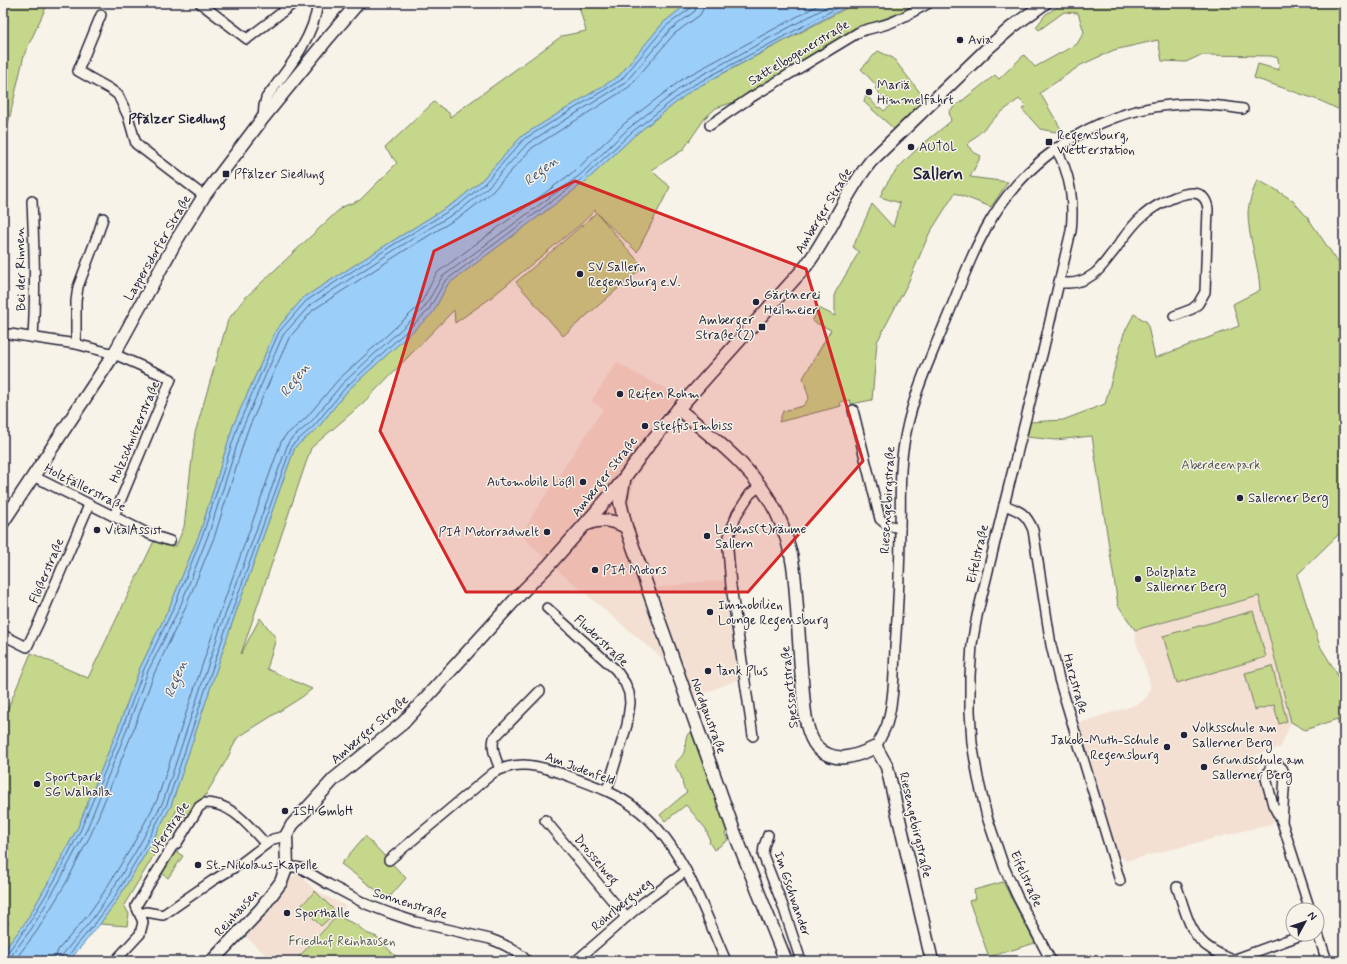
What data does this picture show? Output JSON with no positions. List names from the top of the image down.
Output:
{
  "streets": {
    "street": [
      "Sattelbogenerstraße",
      "Amberger Straße",
      "Lappersdorfer Straße",
      "Bei der Rinnen",
      "Holzschnitzerstraße",
      "Holzfällerstraße",
      "Riesengebirgstraße",
      "Eifelstraße",
      "Flößerstraße",
      "Fluderstraße",
      "Harzstraße",
      "Spessartstraße",
      "Nordgaustraße",
      "Am Judenfeld",
      "Uferstraße",
      "Drosselweg",
      "Im Gschwander",
      "Sonnenstraße",
      "Röhrlbergweg",
      "Reinhausen"
    ]
  },
  "crossings": [
    ["Amberger Straße", "Spessartstraße"],
    ["Amberger Straße", "Nordgaustraße"],
    ["Amberger Straße", "Reinhausen"],
    ["Lappersdorfer Straße", "Holzschnitzerstraße"],
    ["Lappersdorfer Straße", "Holzfällerstraße"],
    ["Holzschnitzerstraße", "Holzfällerstraße"],
    ["Holzfällerstraße", "Flößerstraße"],
    ["Riesengebirgstraße", "Eifelstraße"],
    ["Riesengebirgstraße", "Spessartstraße"],
    ["Eifelstraße", "Harzstraße"],
    ["Fluderstraße", "Am Judenfeld"],
    ["Am Judenfeld", "Röhrlbergweg"],
    ["Drosselweg", "Röhrlbergweg"],
    ["Sonnenstraße", "Reinhausen"]
  ],
  "districts": ["Pfälzer Siedlung", "Sallern"],
  "water": ["Regen"],
  "parks": ["Aberdeenpark", "Friedhof Reinhausen"],
  "places": {
    "other": [
      "Avia",
      "Mariä Himmelfahrt",
      "AUTOL",
      "SV Sallern Regensburg e.V.",
      "Gärtnerei Heilmeier",
      "Reifen Rohm",
      "Steffis Imbiss",
      "Automobile Lößl",
      "Sallerner Berg",
      "VitalAssist",
      "PIA Motorradwelt",
      "Lebens(t)räume Sallern",
      "PIA Motors",
      "Bolzplatz Sallerner Berg",
      "Immobilien Lounge Regensburg",
      "Tank Plus",
      "Volksschule am Sallerner Berg",
      "Jakob-Muth-Schule Regensburg",
      "Grundschule am Sallerner Berg",
      "Sportpark SG Walhalla",
      "ISH GmbH",
      "St.-Nikolaus-Kapelle",
      "Sporthalle"
    ],
    "transit": ["Regensburg, Wetterstation", "Pfälzer Siedlung", "Amberger Straße (2)"]
  },
  "north": "top right"
}
